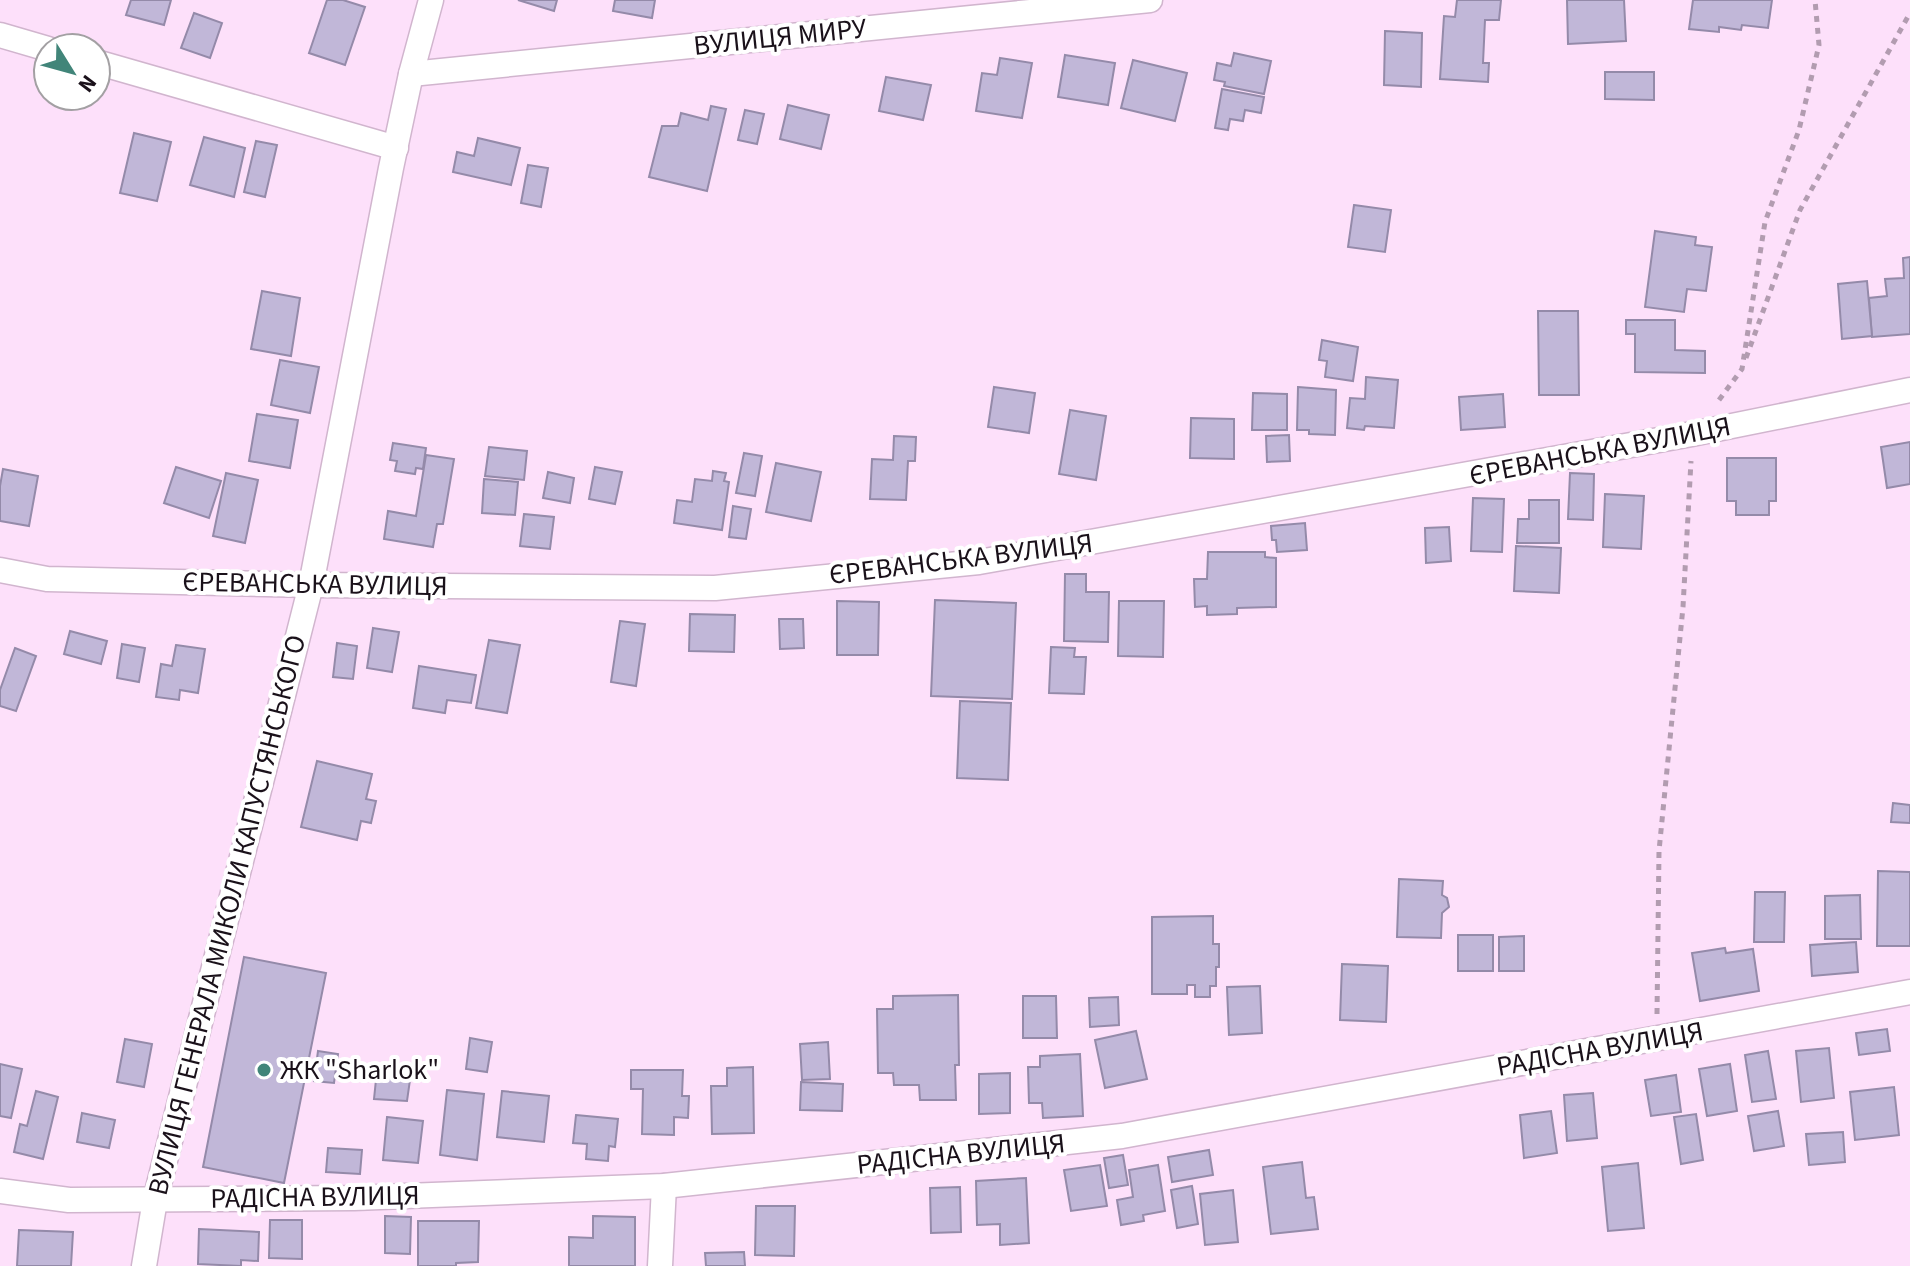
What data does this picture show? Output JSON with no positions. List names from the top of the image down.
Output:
{
  "streets": {
    "street": [
      "ВУЛИЦЯ МИРУ",
      "ЄРЕВАНСЬКА ВУЛИЦЯ",
      "ВУЛИЦЯ ГЕНЕРАЛА МИКОЛИ КАПУСТЯНСЬКОГО",
      "РАДІСНА ВУЛИЦЯ"
    ]
  },
  "crossings": [
    ["ВУЛИЦЯ МИРУ", "ВУЛИЦЯ ГЕНЕРАЛА МИКОЛИ КАПУСТЯНСЬКОГО"],
    ["ЄРЕВАНСЬКА ВУЛИЦЯ", "ВУЛИЦЯ ГЕНЕРАЛА МИКОЛИ КАПУСТЯНСЬКОГО"],
    ["ВУЛИЦЯ ГЕНЕРАЛА МИКОЛИ КАПУСТЯНСЬКОГО", "РАДІСНА ВУЛИЦЯ"]
  ],
  "places": ["ЖК \"Sharlok\""],
  "north": "bottom right"
}
